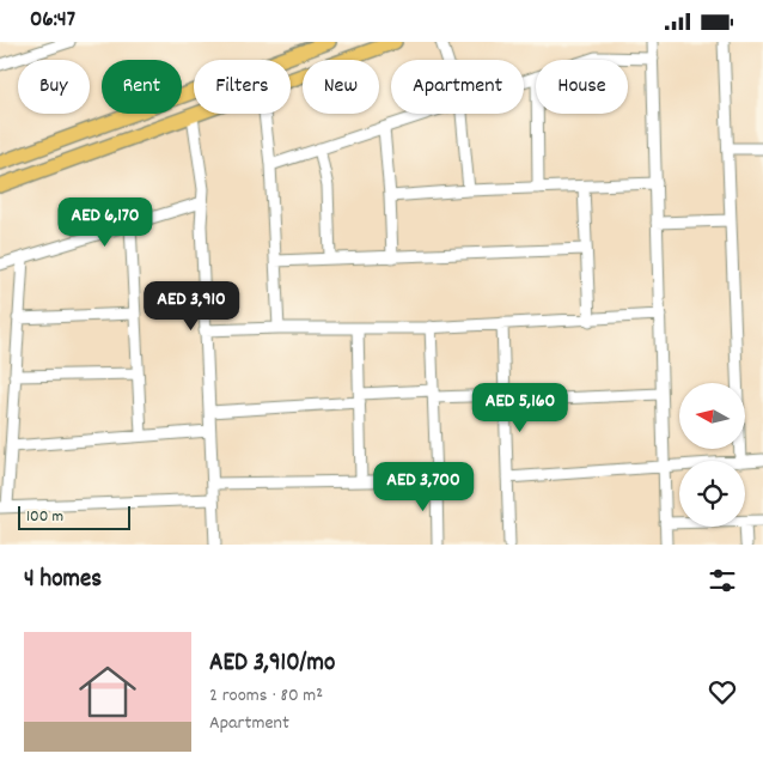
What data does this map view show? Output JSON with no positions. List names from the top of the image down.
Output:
{
  "scale_bar": "100 m",
  "north": "left",
  "page": {
    "status": "06:47",
    "chip": [
      "Buy",
      "Rent",
      "Filters",
      "New",
      "Apartment",
      "House"
    ],
    "price": [
      "AED 6,170",
      "AED 3,910",
      "AED 5,160",
      "AED 3,700"
    ],
    "scale": "100 m",
    "heading": "4 homes",
    "list": [
      {
        "name": "AED 3,910/mo",
        "note": "2 rooms · 80 m² · Apartment"
      }
    ]
  }
}
